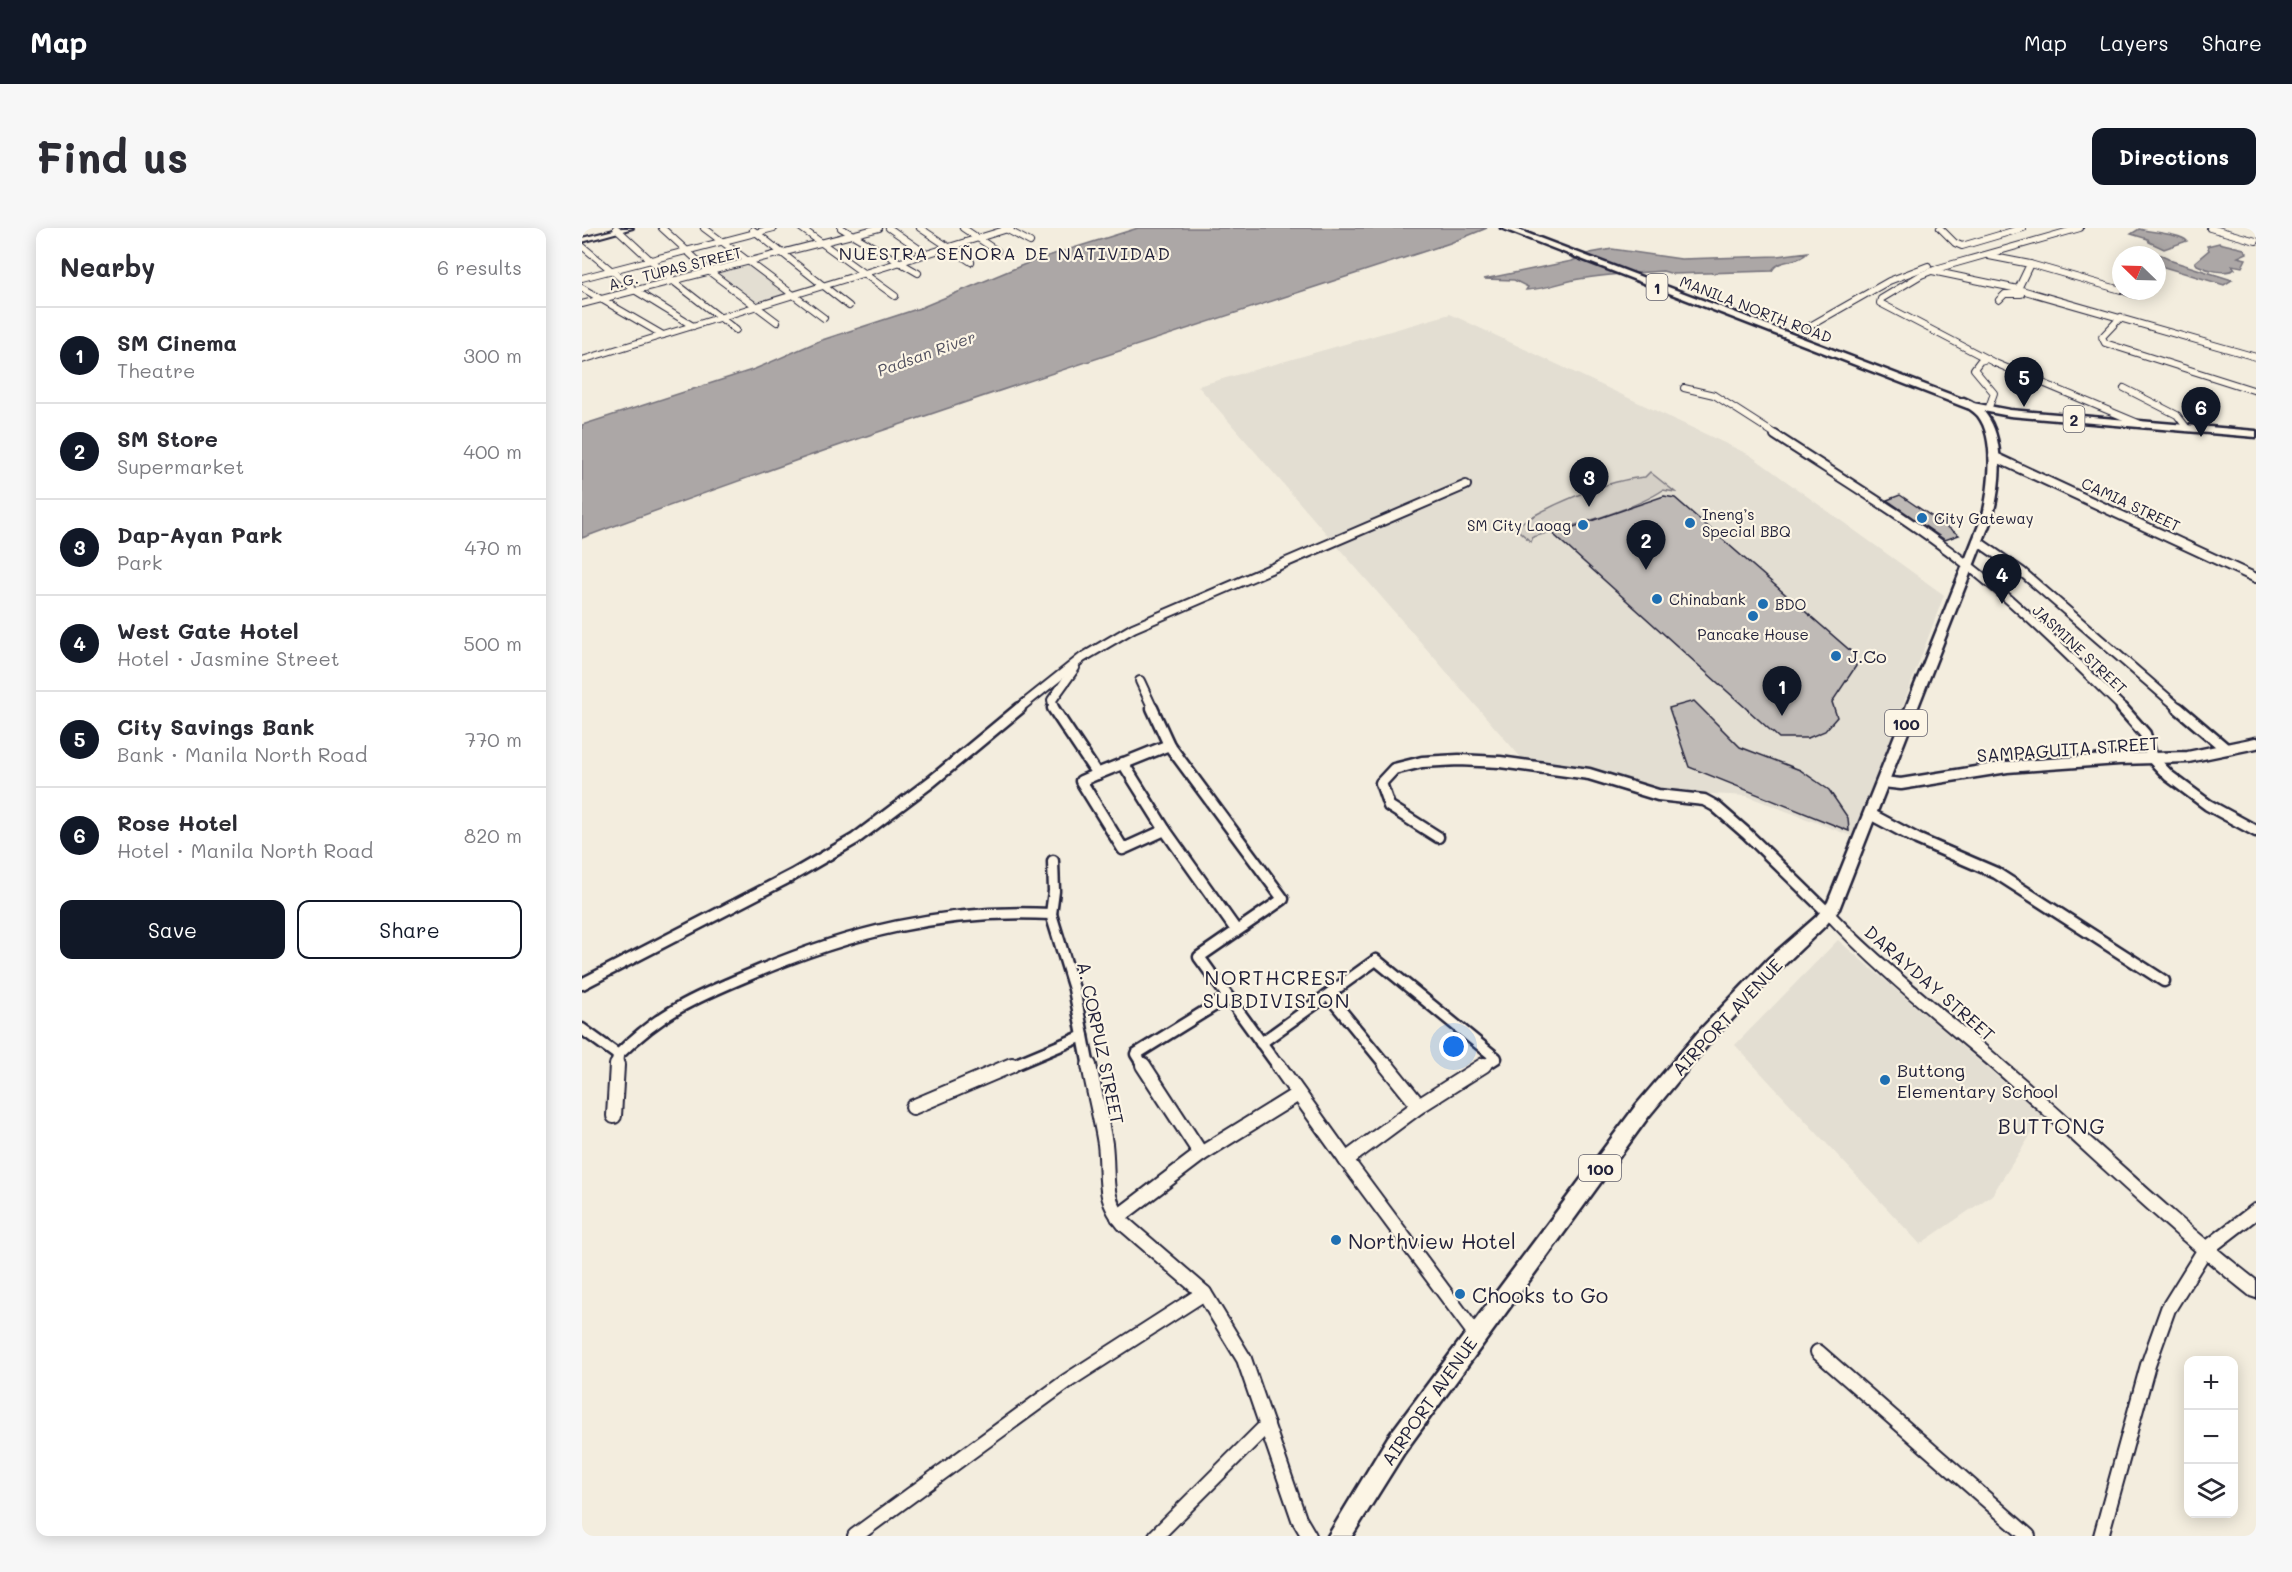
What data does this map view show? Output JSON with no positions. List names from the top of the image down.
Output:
{
  "streets": {
    "highway": ["1", "MANILA NORTH ROAD", "2"],
    "main road": ["100", "AIRPORT AVENUE"],
    "street": [
      "A.G. TUPAS STREET",
      "CAMIA STREET",
      "JASMINE STREET",
      "SAMPAGUITA STREET",
      "DARAYDAY STREET",
      "A. CORPUZ STREET"
    ]
  },
  "crossings": [
    ["CAMIA STREET", "AIRPORT AVENUE"],
    ["JASMINE STREET", "SAMPAGUITA STREET"],
    ["JASMINE STREET", "AIRPORT AVENUE"],
    ["SAMPAGUITA STREET", "AIRPORT AVENUE"],
    ["DARAYDAY STREET", "AIRPORT AVENUE"]
  ],
  "districts": ["NUESTRA SEÑORA DE NATIVIDAD", "NORTHCREST SUBDIVISION", "BUTTONG"],
  "water": ["Padsan River"],
  "places": [
    "City Gateway",
    "Ineng’s Special BBQ",
    "SM City Laoag",
    "Chinabank",
    "BDO",
    "Pancake House",
    "J.Co",
    "Buttong Elementary School",
    "Northview Hotel",
    "Chooks to Go"
  ],
  "north": "top left",
  "page": {
    "header": "Map",
    "nav": ["Map", "Layers", "Share"],
    "buttons": [
      "Directions",
      ["Save", "Share"]
    ],
    "title": "Find us",
    "heading": ["Nearby", "6 results"],
    "list": [
      {
        "mark": "1",
        "name": "SM Cinema",
        "note": "Theatre",
        "value": "300 m"
      },
      {
        "mark": "2",
        "name": "SM Store",
        "note": "Supermarket",
        "value": "400 m"
      },
      {
        "mark": "3",
        "name": "Dap-Ayan Park",
        "note": "Park",
        "value": "470 m"
      },
      {
        "mark": "4",
        "name": "West Gate Hotel",
        "note": "Hotel · Jasmine Street",
        "value": "500 m"
      },
      {
        "mark": "5",
        "name": "City Savings Bank",
        "note": "Bank · Manila North Road",
        "value": "770 m"
      },
      {
        "mark": "6",
        "name": "Rose Hotel",
        "note": "Hotel · Manila North Road",
        "value": "820 m"
      }
    ],
    "pins": [
      "5",
      "6",
      "3",
      "2",
      "4",
      "1"
    ],
    "map_buttons": ["+", "−"]
  }
}
